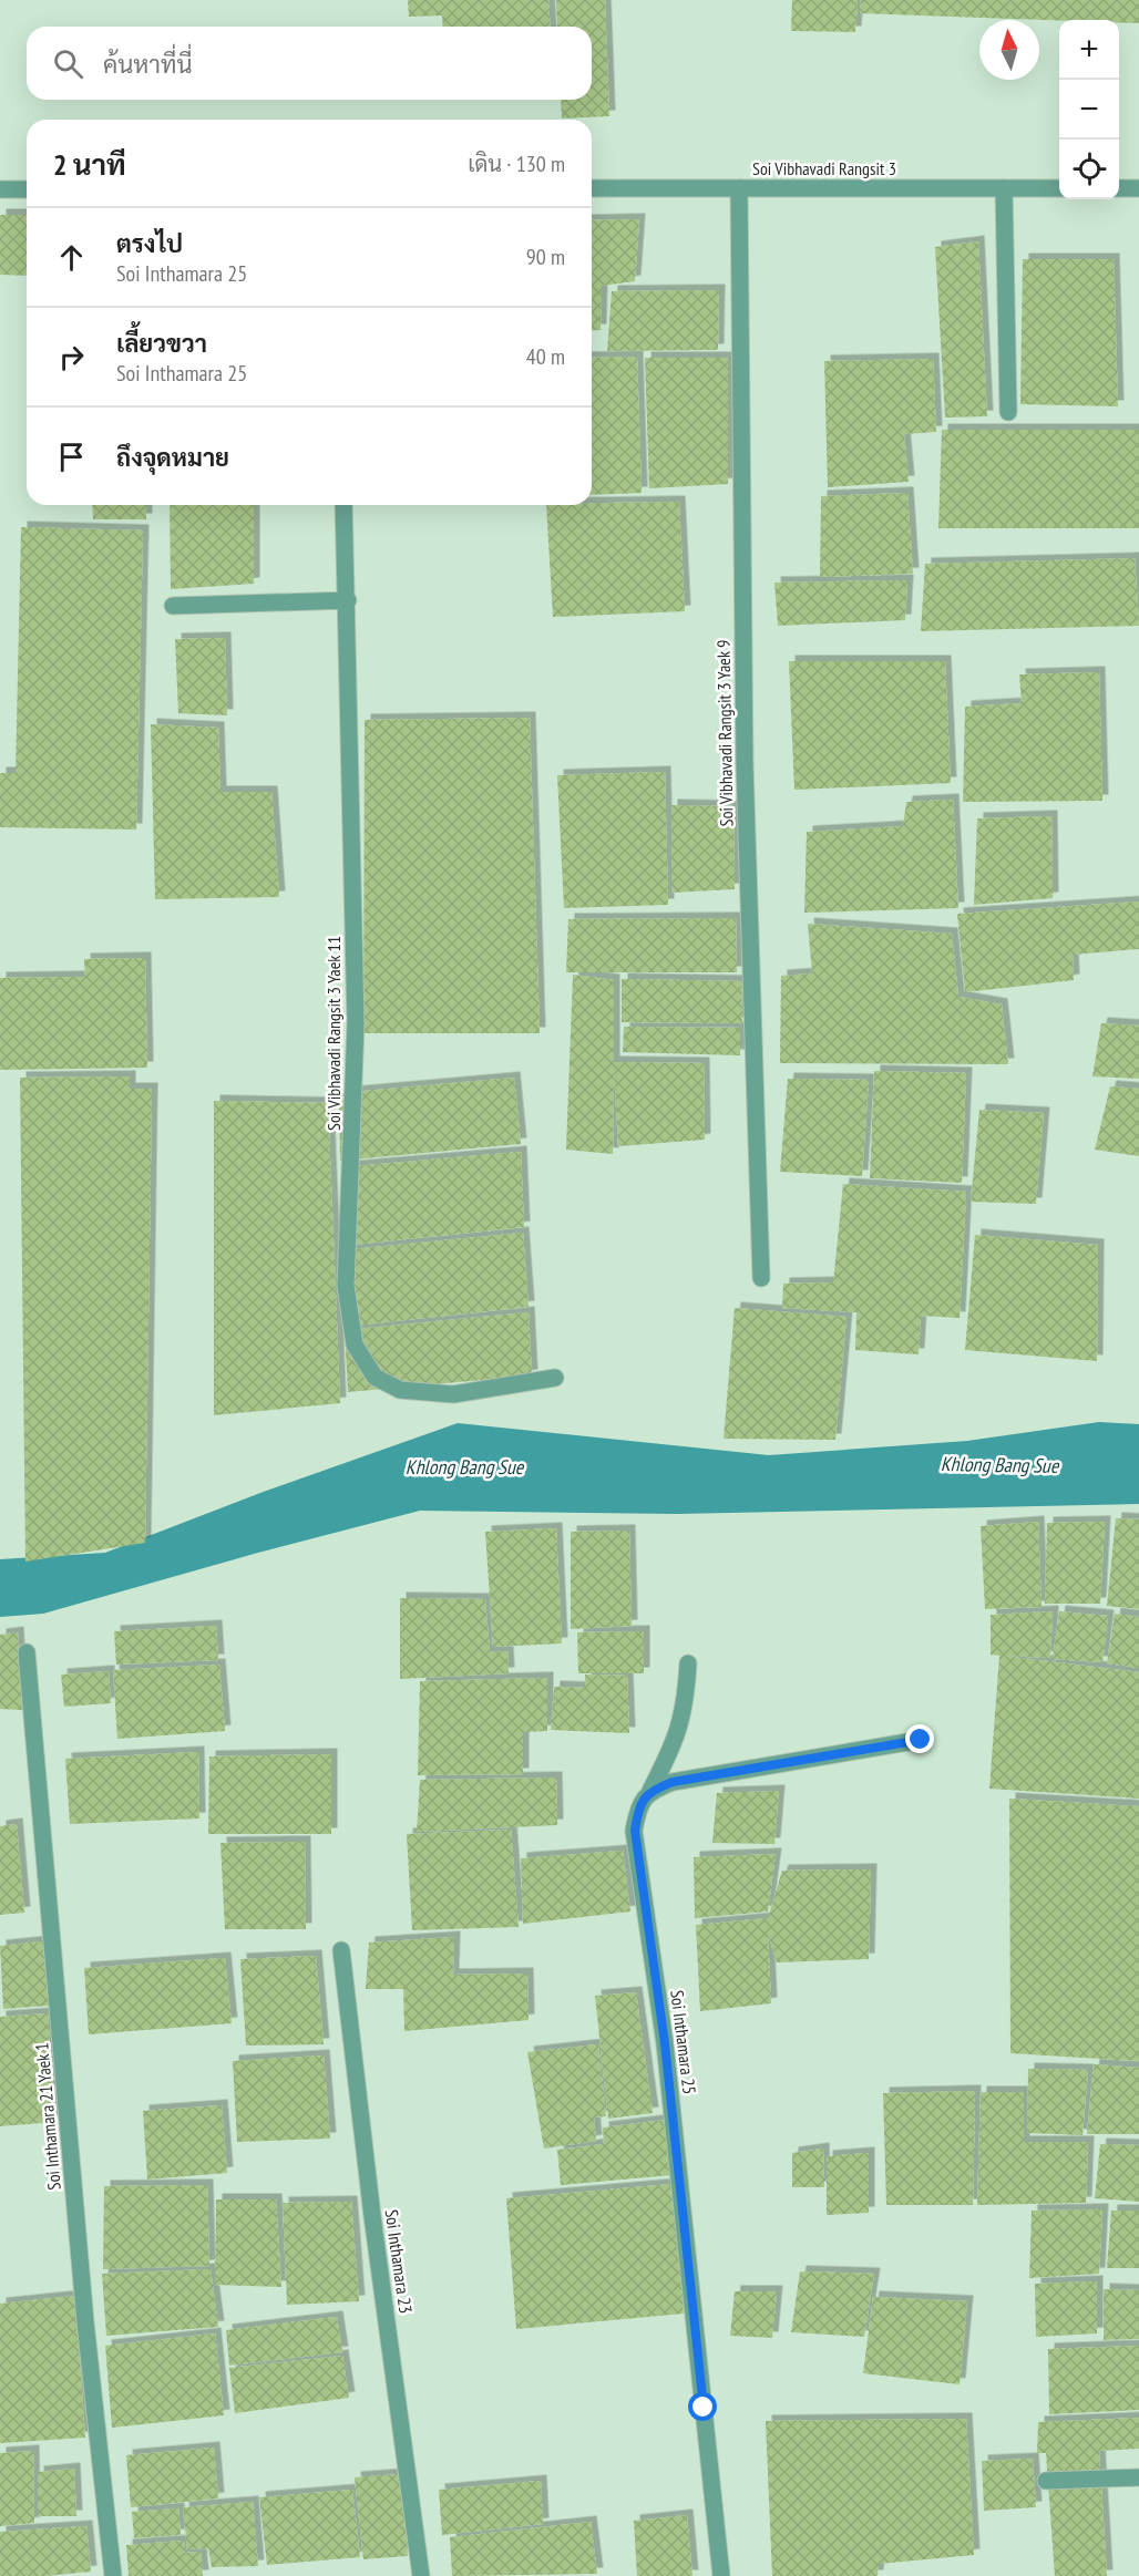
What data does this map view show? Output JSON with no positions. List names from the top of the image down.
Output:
{
  "streets": {
    "street": [
      "Soi Vibhavadi Rangsit 3",
      "Soi Vibhavadi Rangsit 3 Yaek 9",
      "Soi Vibhavadi Rangsit 3 Yaek 11",
      "Soi Inthamara 25",
      "Soi Inthamara 21 Yaek 1",
      "Soi Inthamara 23"
    ]
  },
  "crossings": [
    ["Soi Vibhavadi Rangsit 3", "Soi Vibhavadi Rangsit 3 Yaek 9"]
  ],
  "water": ["Khlong Bang Sue"],
  "north": "top",
  "page": {
    "map_buttons": ["+", "−"],
    "search": "ค้นหาที่นี่",
    "heading": ["2 นาที", "เดิน · 130 m"],
    "list": [
      ["ตรงไป", "Soi Inthamara 25", "90 m"],
      ["เลี้ยวขวา", "Soi Inthamara 25", "40 m"],
      "ถึงจุดหมาย"
    ]
  }
}
